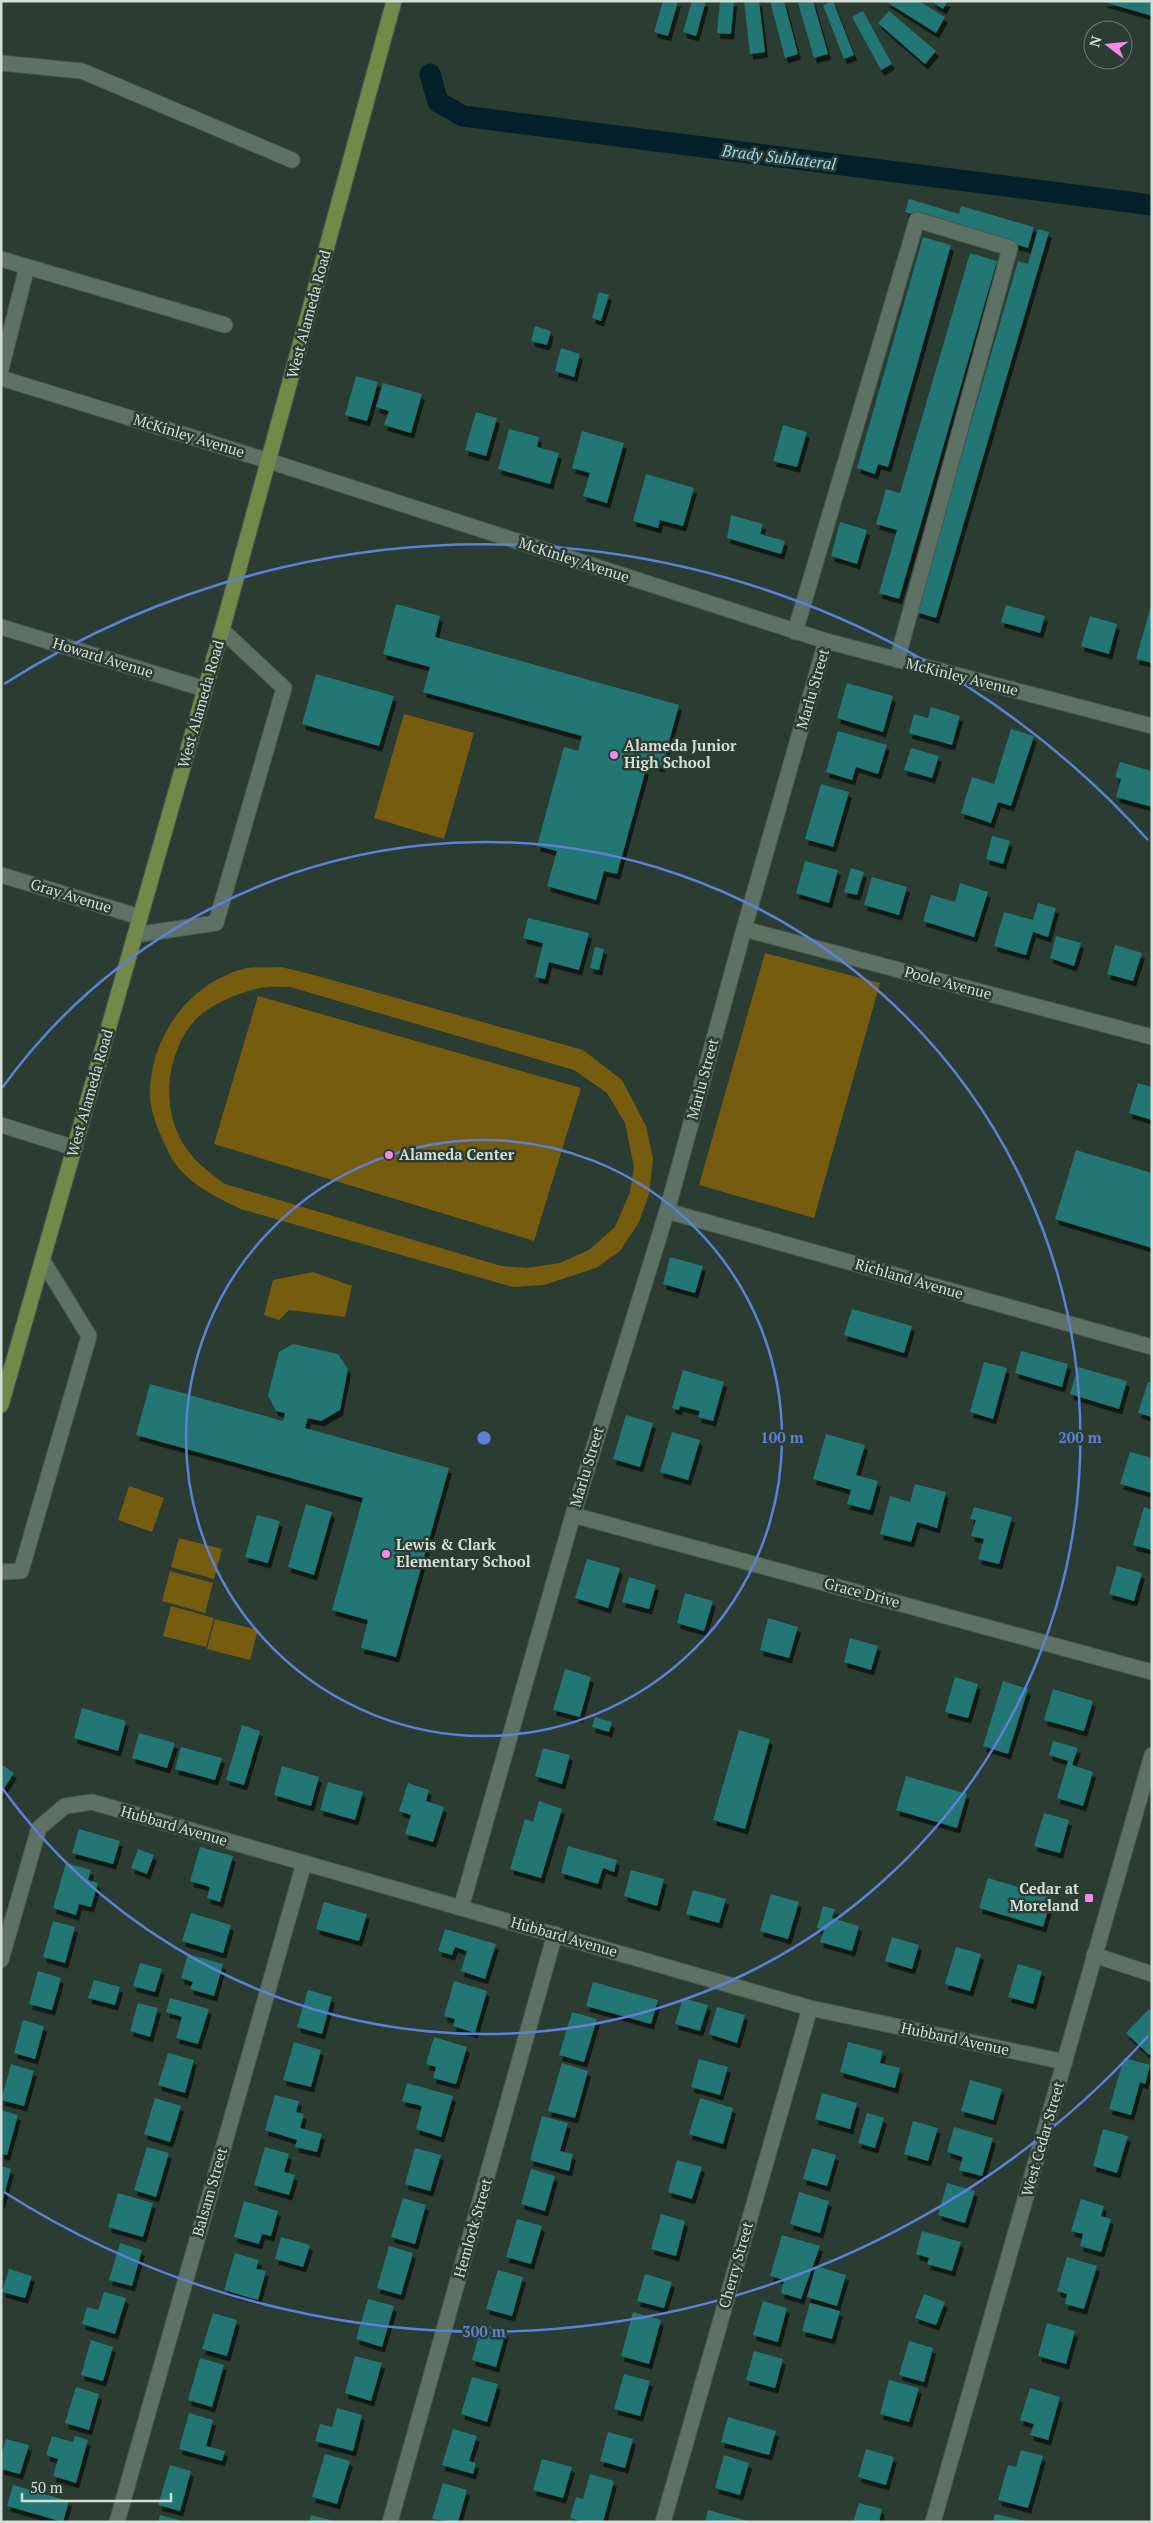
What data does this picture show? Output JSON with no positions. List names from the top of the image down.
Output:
{
  "streets": {
    "main road": ["West Alameda Road"],
    "street": [
      "McKinley Avenue",
      "Howard Avenue",
      "Marlu Street",
      "Gray Avenue",
      "Poole Avenue",
      "Richland Avenue",
      "Grace Drive",
      "Hubbard Avenue",
      "West Cedar Street",
      "Balsam Street",
      "Hemlock Street",
      "Cherry Street"
    ]
  },
  "crossings": [
    ["West Alameda Road", "McKinley Avenue"],
    ["West Alameda Road", "Howard Avenue"],
    ["West Alameda Road", "Gray Avenue"],
    ["McKinley Avenue", "Marlu Street"],
    ["Marlu Street", "Poole Avenue"],
    ["Marlu Street", "Richland Avenue"],
    ["Marlu Street", "Grace Drive"],
    ["Marlu Street", "Hubbard Avenue"],
    ["Hubbard Avenue", "West Cedar Street"],
    ["Hubbard Avenue", "Balsam Street"],
    ["Hubbard Avenue", "Hemlock Street"],
    ["Hubbard Avenue", "Cherry Street"]
  ],
  "water": ["Brady Sublateral"],
  "places": {
    "other": ["Alameda Junior High School", "Alameda Center", "Lewis & Clark Elementary School"],
    "transit": ["Cedar at Moreland"]
  },
  "scale_bar": "50 m",
  "north": "left",
  "rings": ["100 m", "200 m", "300 m"]
}
